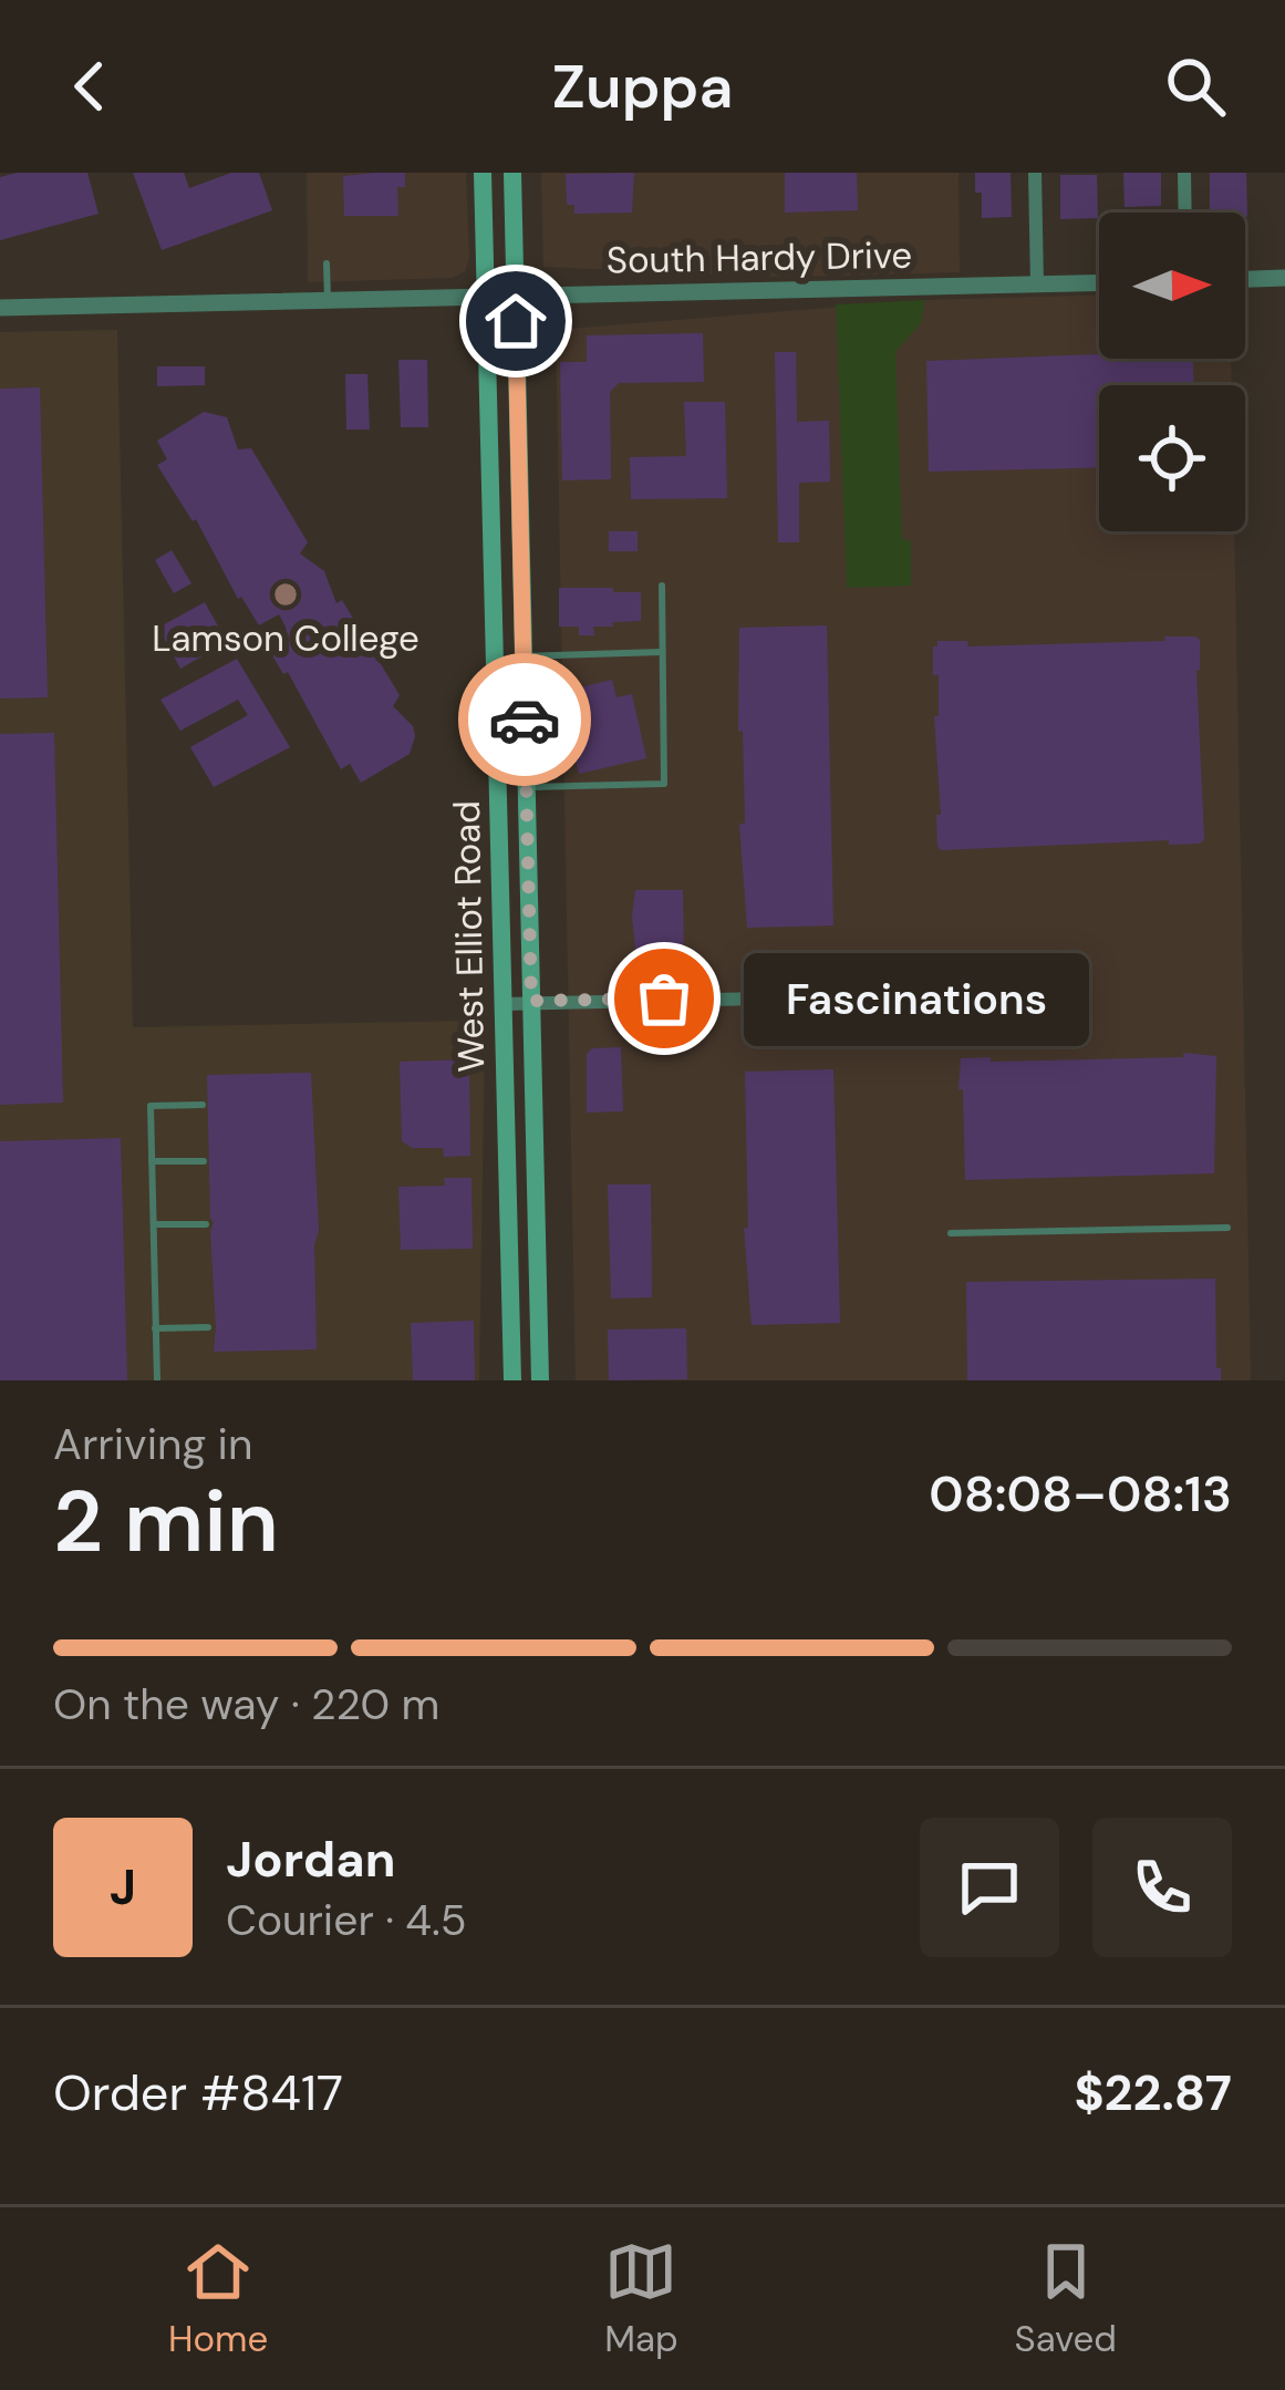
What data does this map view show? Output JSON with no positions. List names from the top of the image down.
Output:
{
  "streets": {
    "main road": ["West Elliot Road"],
    "street": ["South Hardy Drive"]
  },
  "crossings": [
    ["South Hardy Drive", "West Elliot Road"]
  ],
  "places": ["Lamson College", "Fascinations"],
  "north": "right",
  "page": {
    "header": "Zuppa",
    "bubble": "Fascinations",
    "heading": ["2 min", "Arriving in", "08:08–08:13"],
    "panel": [
      "Jordan",
      "Courier · 4.5",
      "Order #8417",
      "$22.87"
    ],
    "bar": "On the way · 220 m",
    "round": "J",
    "tabs": ["Home", "Map", "Saved"]
  }
}
